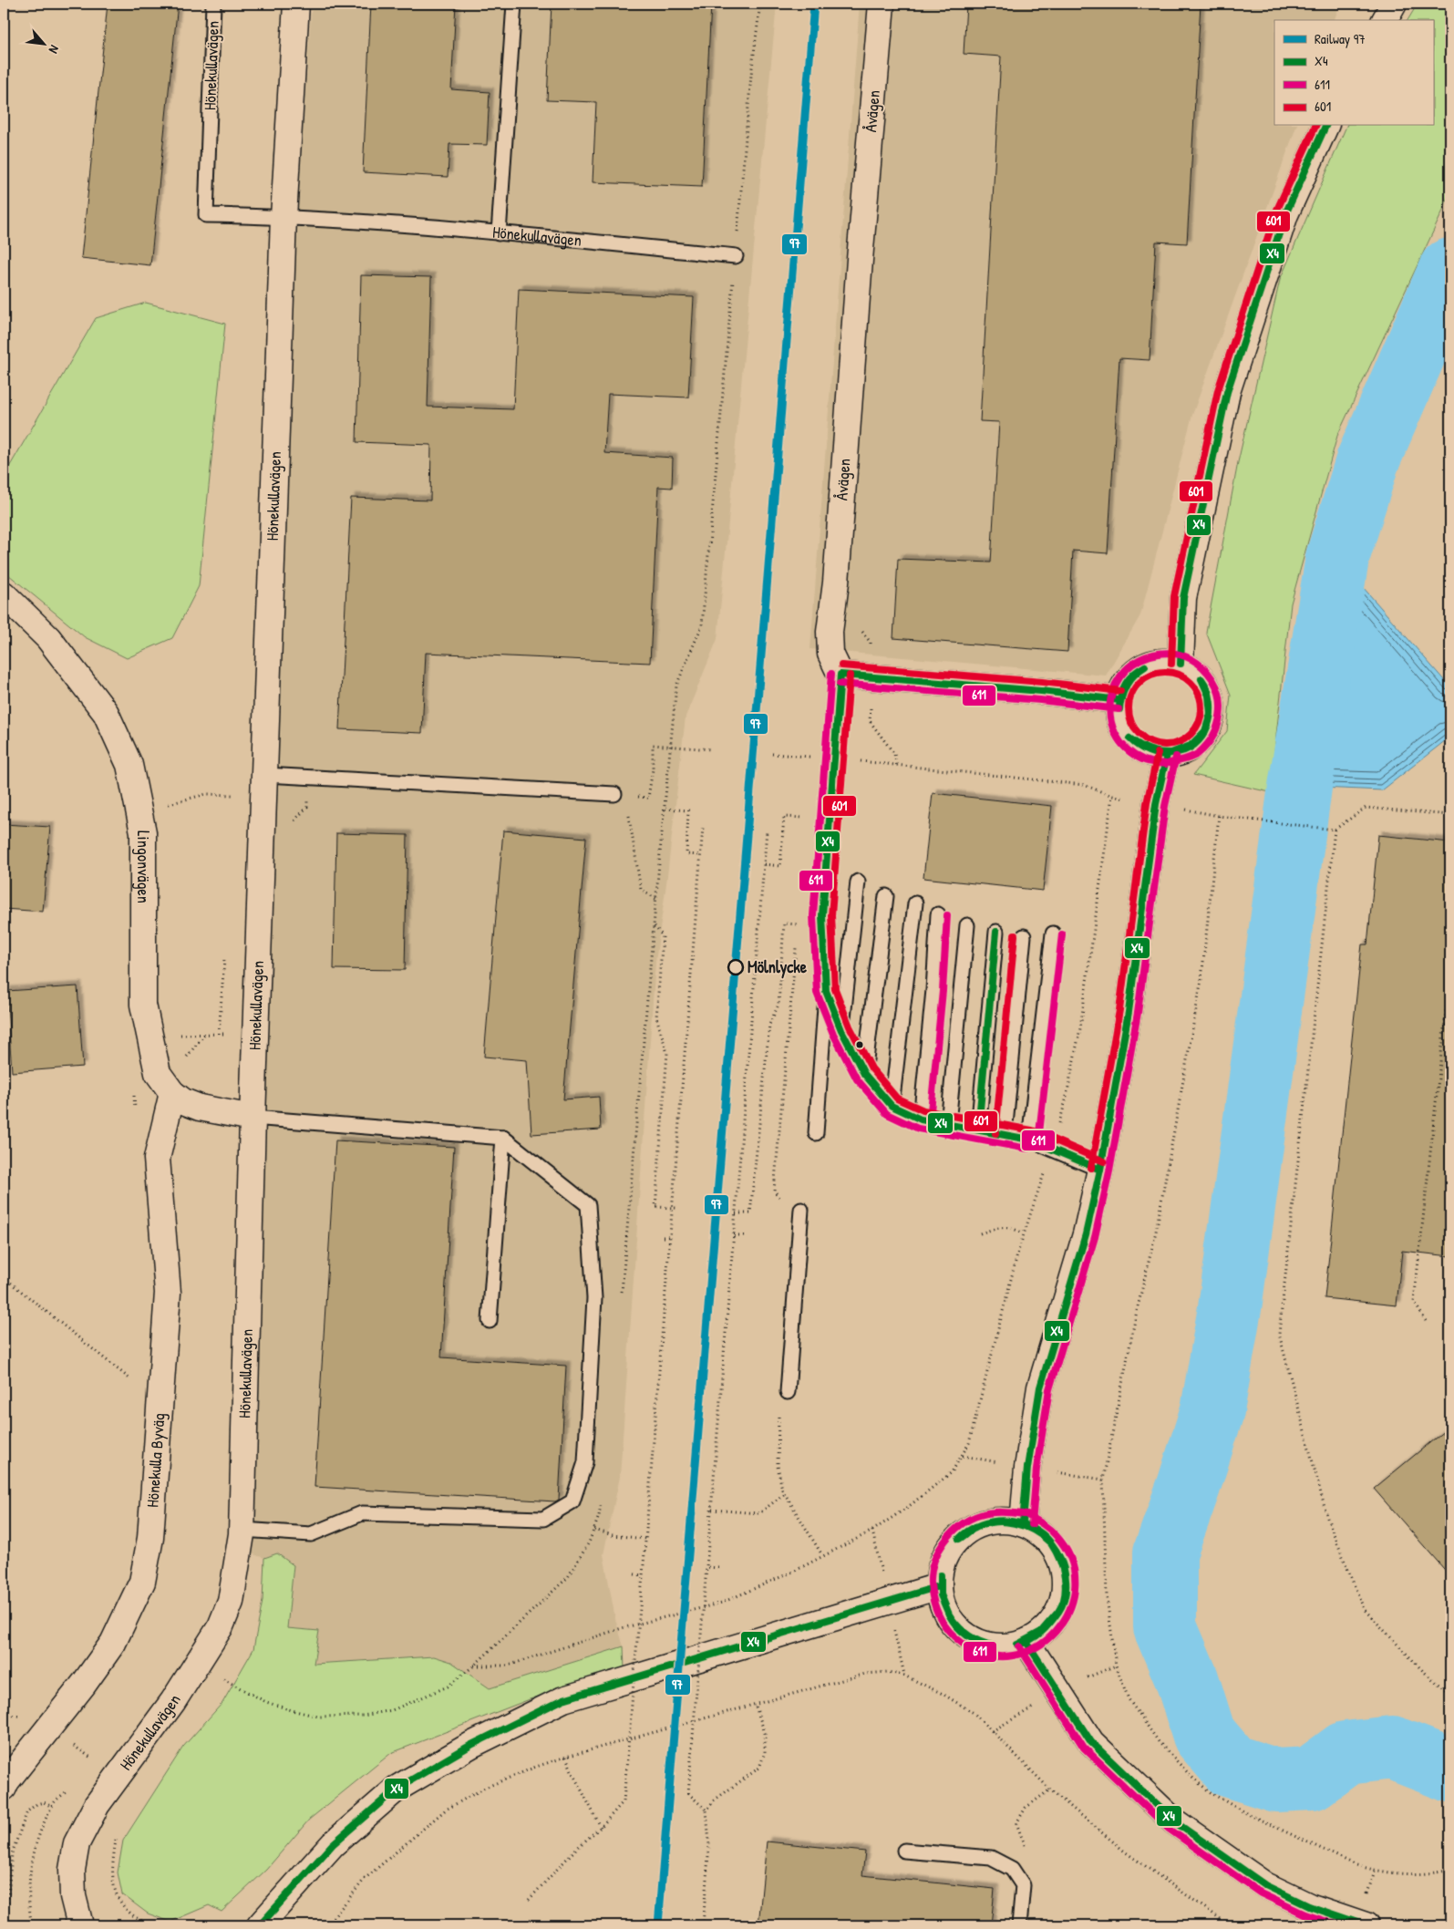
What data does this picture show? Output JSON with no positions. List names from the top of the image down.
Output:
{
  "streets": {
    "street": [
      "Hönekullavägen",
      "Åvägen",
      "Lingonvägen",
      "Hönekulla Byväg"
    ]
  },
  "crossings": [
    ["Hönekullavägen", "Lingonvägen"],
    ["Lingonvägen", "Hönekulla Byväg"]
  ],
  "places": ["Mölnlycke"],
  "lines": [
    "rail line 97",
    "transit line X4",
    "transit line 601",
    "transit line 611"
  ],
  "legend": [
    "Railway 97",
    "X4",
    "611",
    "601"
  ],
  "north": "bottom right"
}
